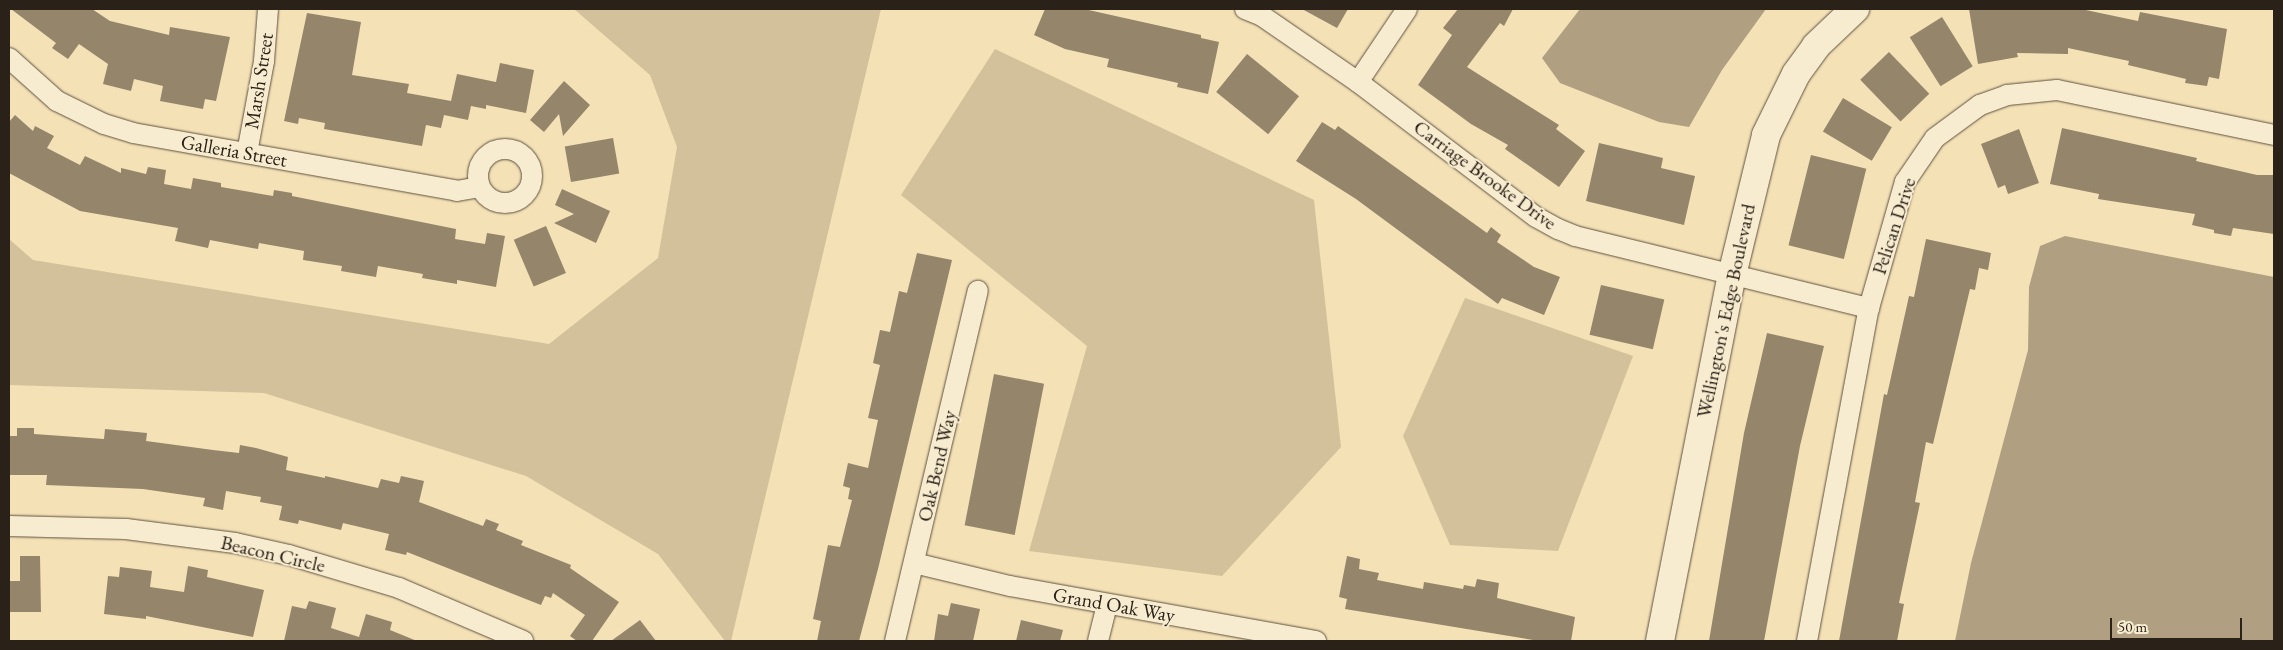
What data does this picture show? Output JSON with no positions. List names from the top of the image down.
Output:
{
  "streets": {
    "street": [
      "Marsh Street",
      "Galleria Street",
      "Carriage Brooke Drive",
      "Pelican Drive",
      "Wellington's Edge Boulevard",
      "Oak Bend Way",
      "Beacon Circle",
      "Grand Oak Way"
    ]
  },
  "crossings": [
    ["Marsh Street", "Galleria Street"],
    ["Carriage Brooke Drive", "Pelican Drive"],
    ["Carriage Brooke Drive", "Wellington's Edge Boulevard"],
    ["Oak Bend Way", "Grand Oak Way"]
  ],
  "scale_bar": "50 m"
}
